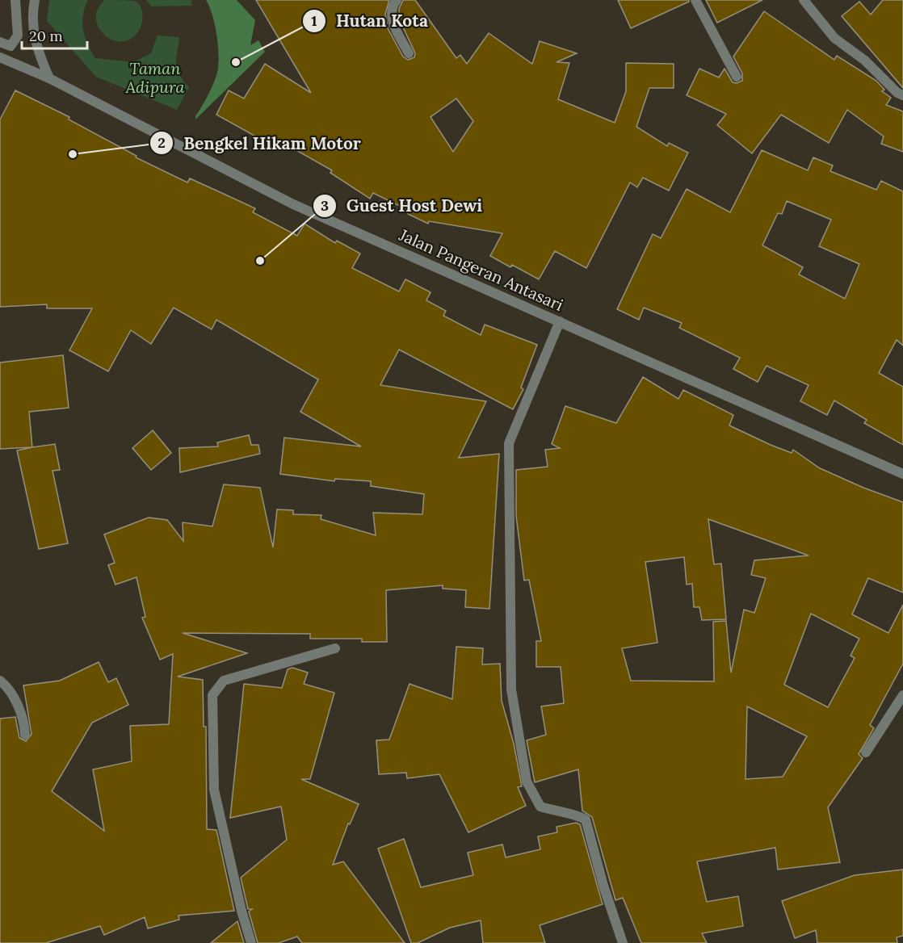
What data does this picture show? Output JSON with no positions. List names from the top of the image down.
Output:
{
  "streets": {
    "street": ["Jalan Pangeran Antasari"]
  },
  "parks": ["Taman Adipura"],
  "places": ["Hutan Kota", "Bengkel Hikam Motor", "Guest Host Dewi"],
  "scale_bar": "20 m"
}
